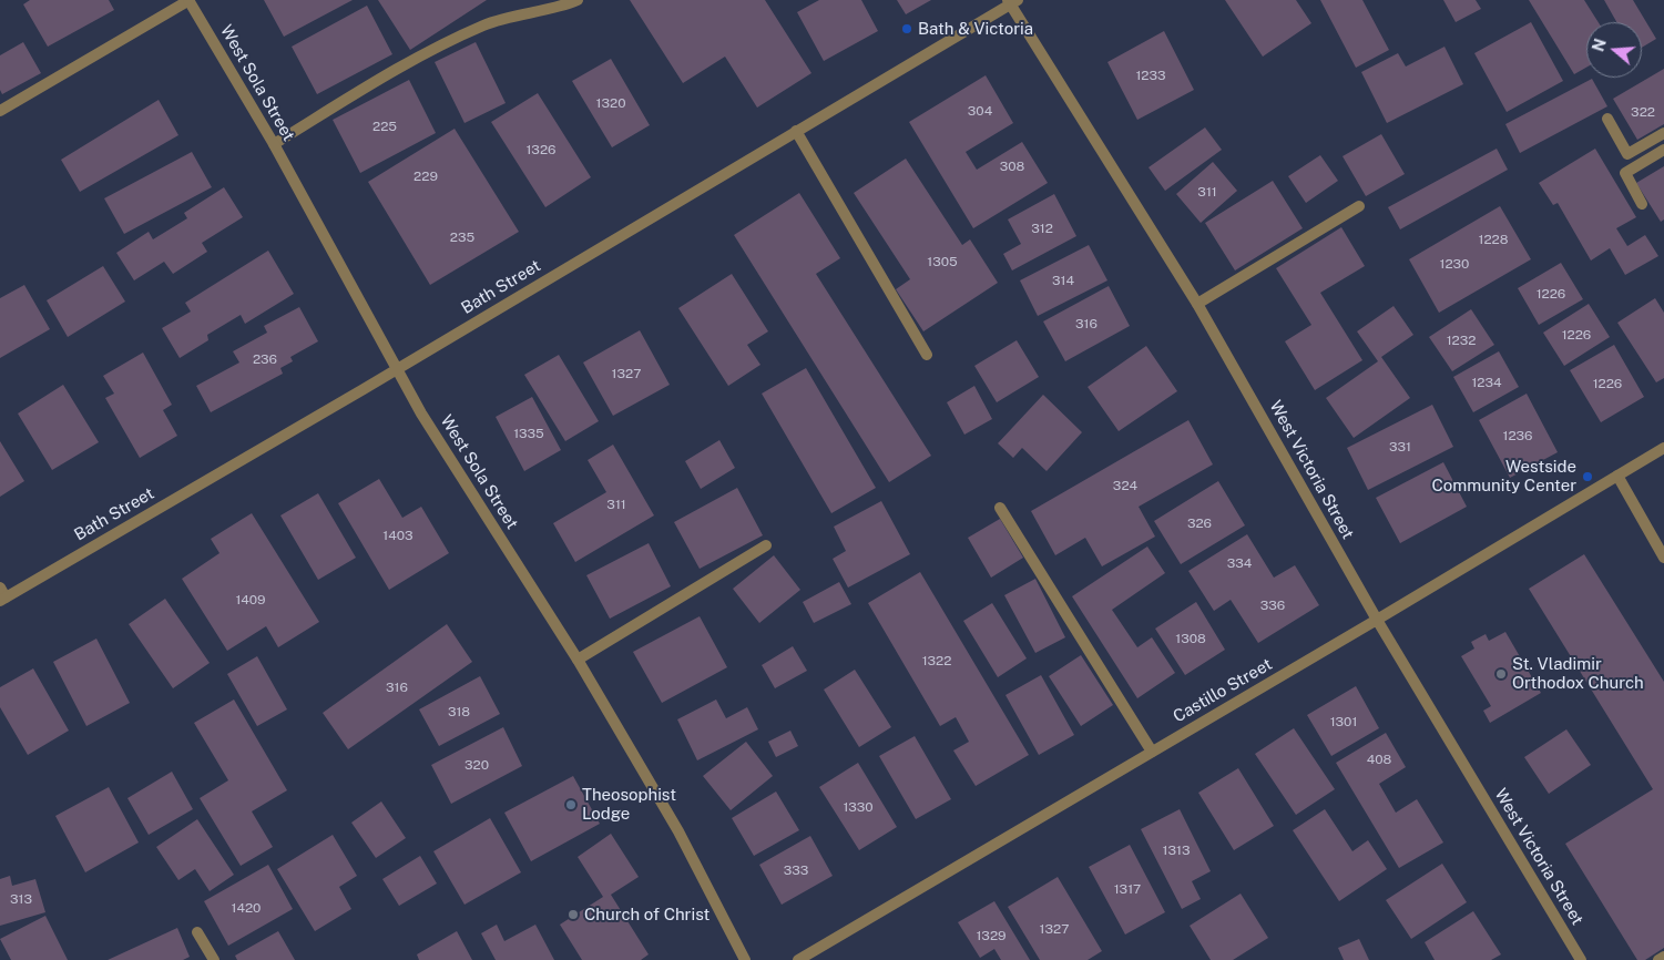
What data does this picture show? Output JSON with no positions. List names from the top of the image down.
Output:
{
  "streets": {
    "street": [
      "West Sola Street",
      "Bath Street",
      "West Victoria Street",
      "Castillo Street"
    ]
  },
  "crossings": [
    ["West Sola Street", "Bath Street"],
    ["Bath Street", "West Victoria Street"],
    ["West Victoria Street", "Castillo Street"]
  ],
  "places": [
    "Bath & Victoria",
    "Westside Community Center",
    "St. Vladimir Orthodox Church",
    "Theosophist Lodge",
    "Church of Christ"
  ],
  "house_numbers": [
    "1233",
    "1320",
    "304",
    "322",
    "225",
    "1326",
    "308",
    "229",
    "311",
    "312",
    "235",
    "1228",
    "1305",
    "1230",
    "314",
    "1226",
    "316",
    "1226",
    "1232",
    "236",
    "1327",
    "1234",
    "1226",
    "1335",
    "1236",
    "331",
    "324",
    "311",
    "326",
    "1403",
    "334",
    "1409",
    "336",
    "1308",
    "1322",
    "316",
    "318",
    "1301",
    "408",
    "320",
    "1330",
    "1313",
    "333",
    "1317",
    "313",
    "1420",
    "1327",
    "1329"
  ],
  "north": "left"
}
